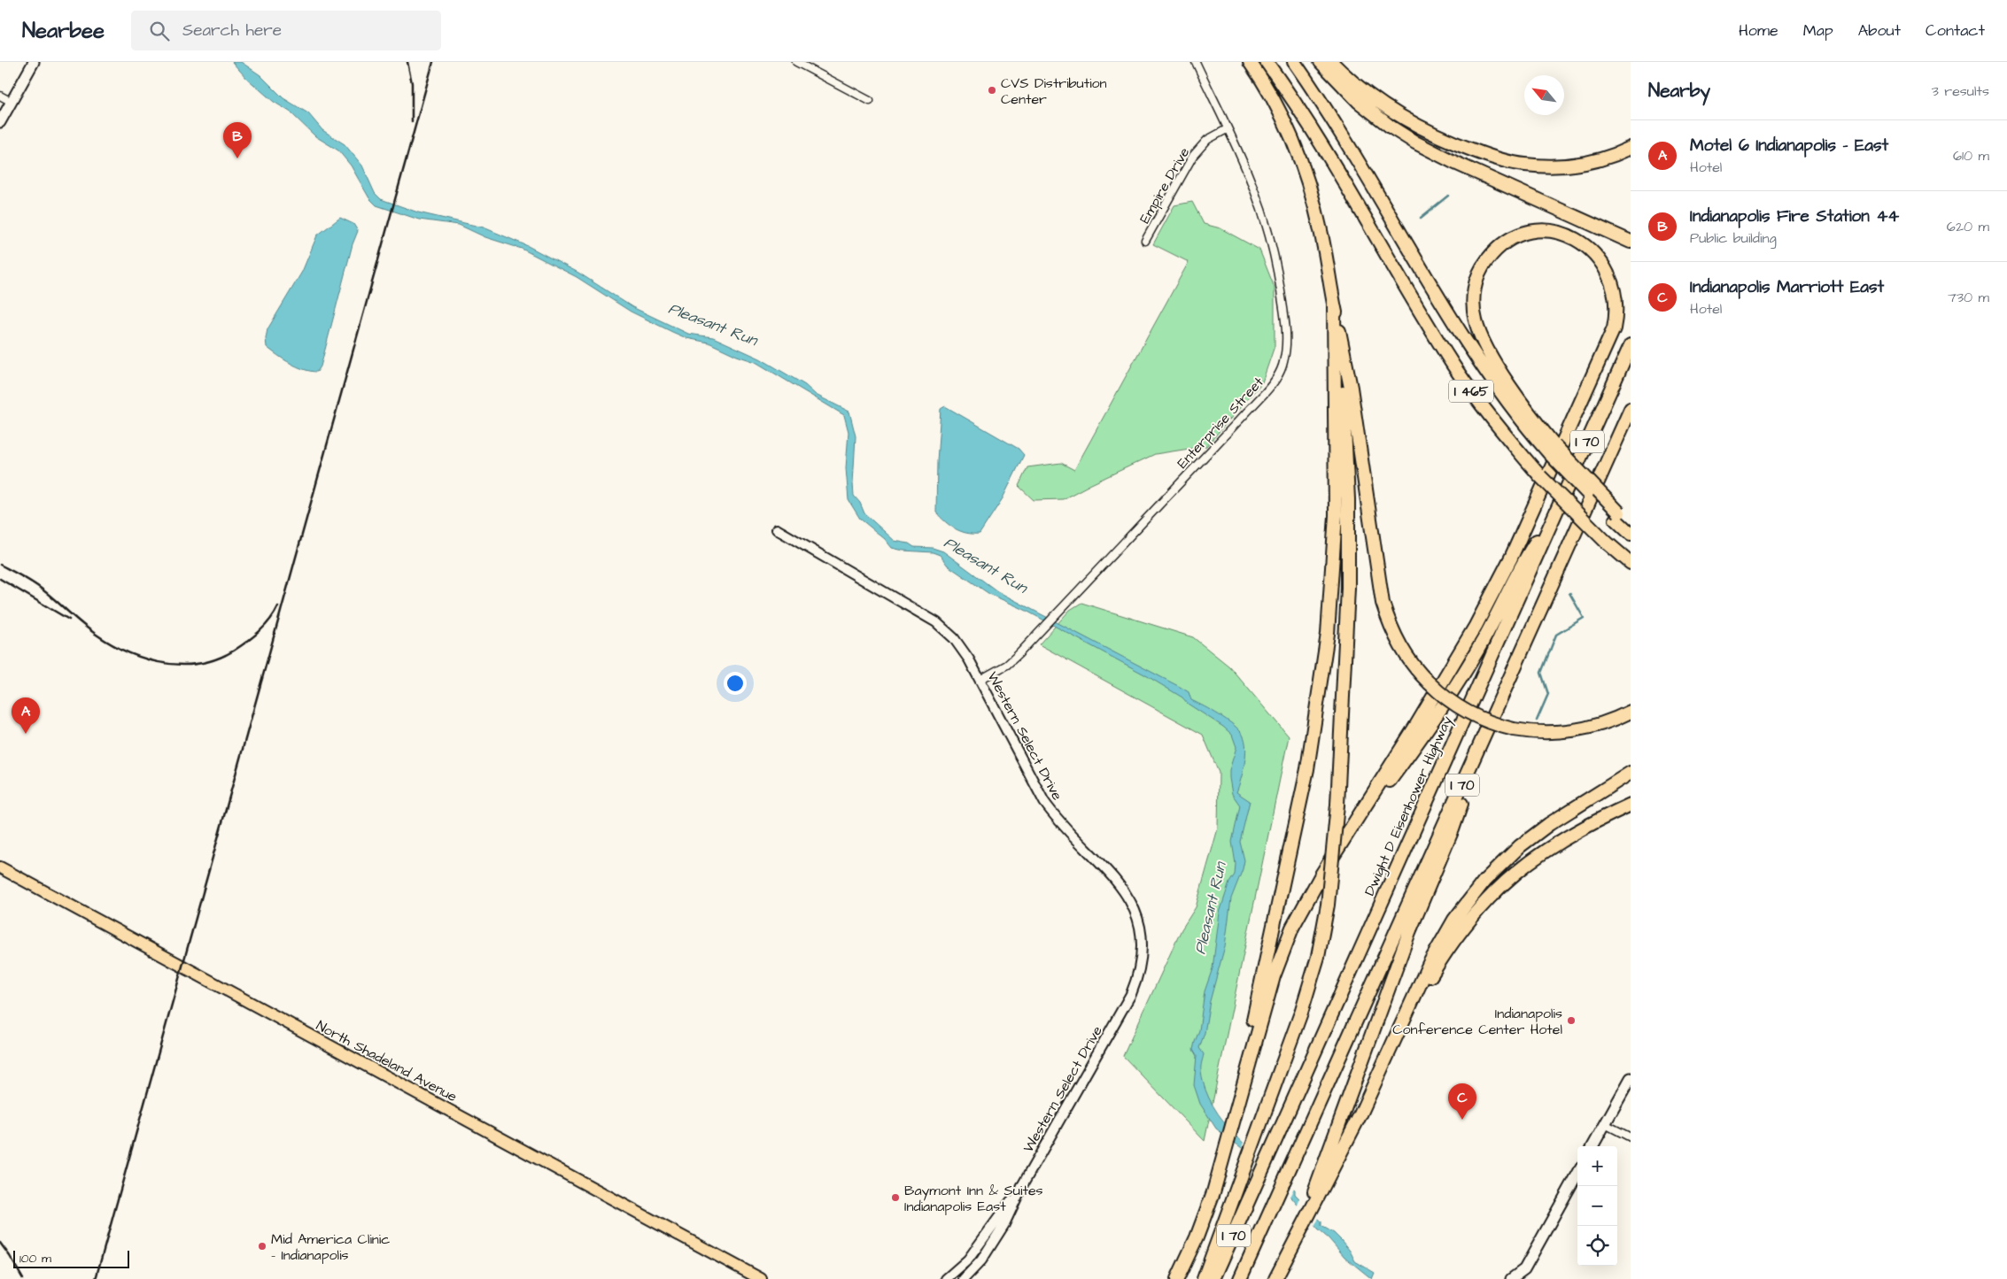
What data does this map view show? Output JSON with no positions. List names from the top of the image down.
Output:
{
  "streets": {
    "highway": ["I 465", "I 70", "Dwight D Eisenhower Highway"],
    "main road": ["North Shadeland Avenue"],
    "street": ["Empire Drive", "Enterprise Street", "Western Select Drive"]
  },
  "crossings": [
    ["Empire Drive", "Enterprise Street"],
    ["Enterprise Street", "Western Select Drive"]
  ],
  "water": ["Pleasant Run"],
  "places": [
    "CVS Distribution Center",
    "Indianapolis Conference Center Hotel",
    "Baymont Inn & Suites Indianapolis East",
    "Mid America Clinic - Indianapolis"
  ],
  "scale_bar": "100 m",
  "north": "top left",
  "page": {
    "header": "Nearbee",
    "search": "Search here",
    "nav": [
      "Home",
      "Map",
      "About",
      "Contact"
    ],
    "heading": ["Nearby", "3 results"],
    "list": [
      {
        "mark": "A",
        "name": "Motel 6 Indianapolis - East",
        "note": "Hotel",
        "value": "610 m"
      },
      {
        "mark": "B",
        "name": "Indianapolis Fire Station 44",
        "note": "Public building",
        "value": "620 m"
      },
      {
        "mark": "C",
        "name": "Indianapolis Marriott East",
        "note": "Hotel",
        "value": "730 m"
      }
    ],
    "pins": ["B", "A", "C"],
    "map_buttons": ["+", "−"],
    "scale": "100 m"
  }
}
